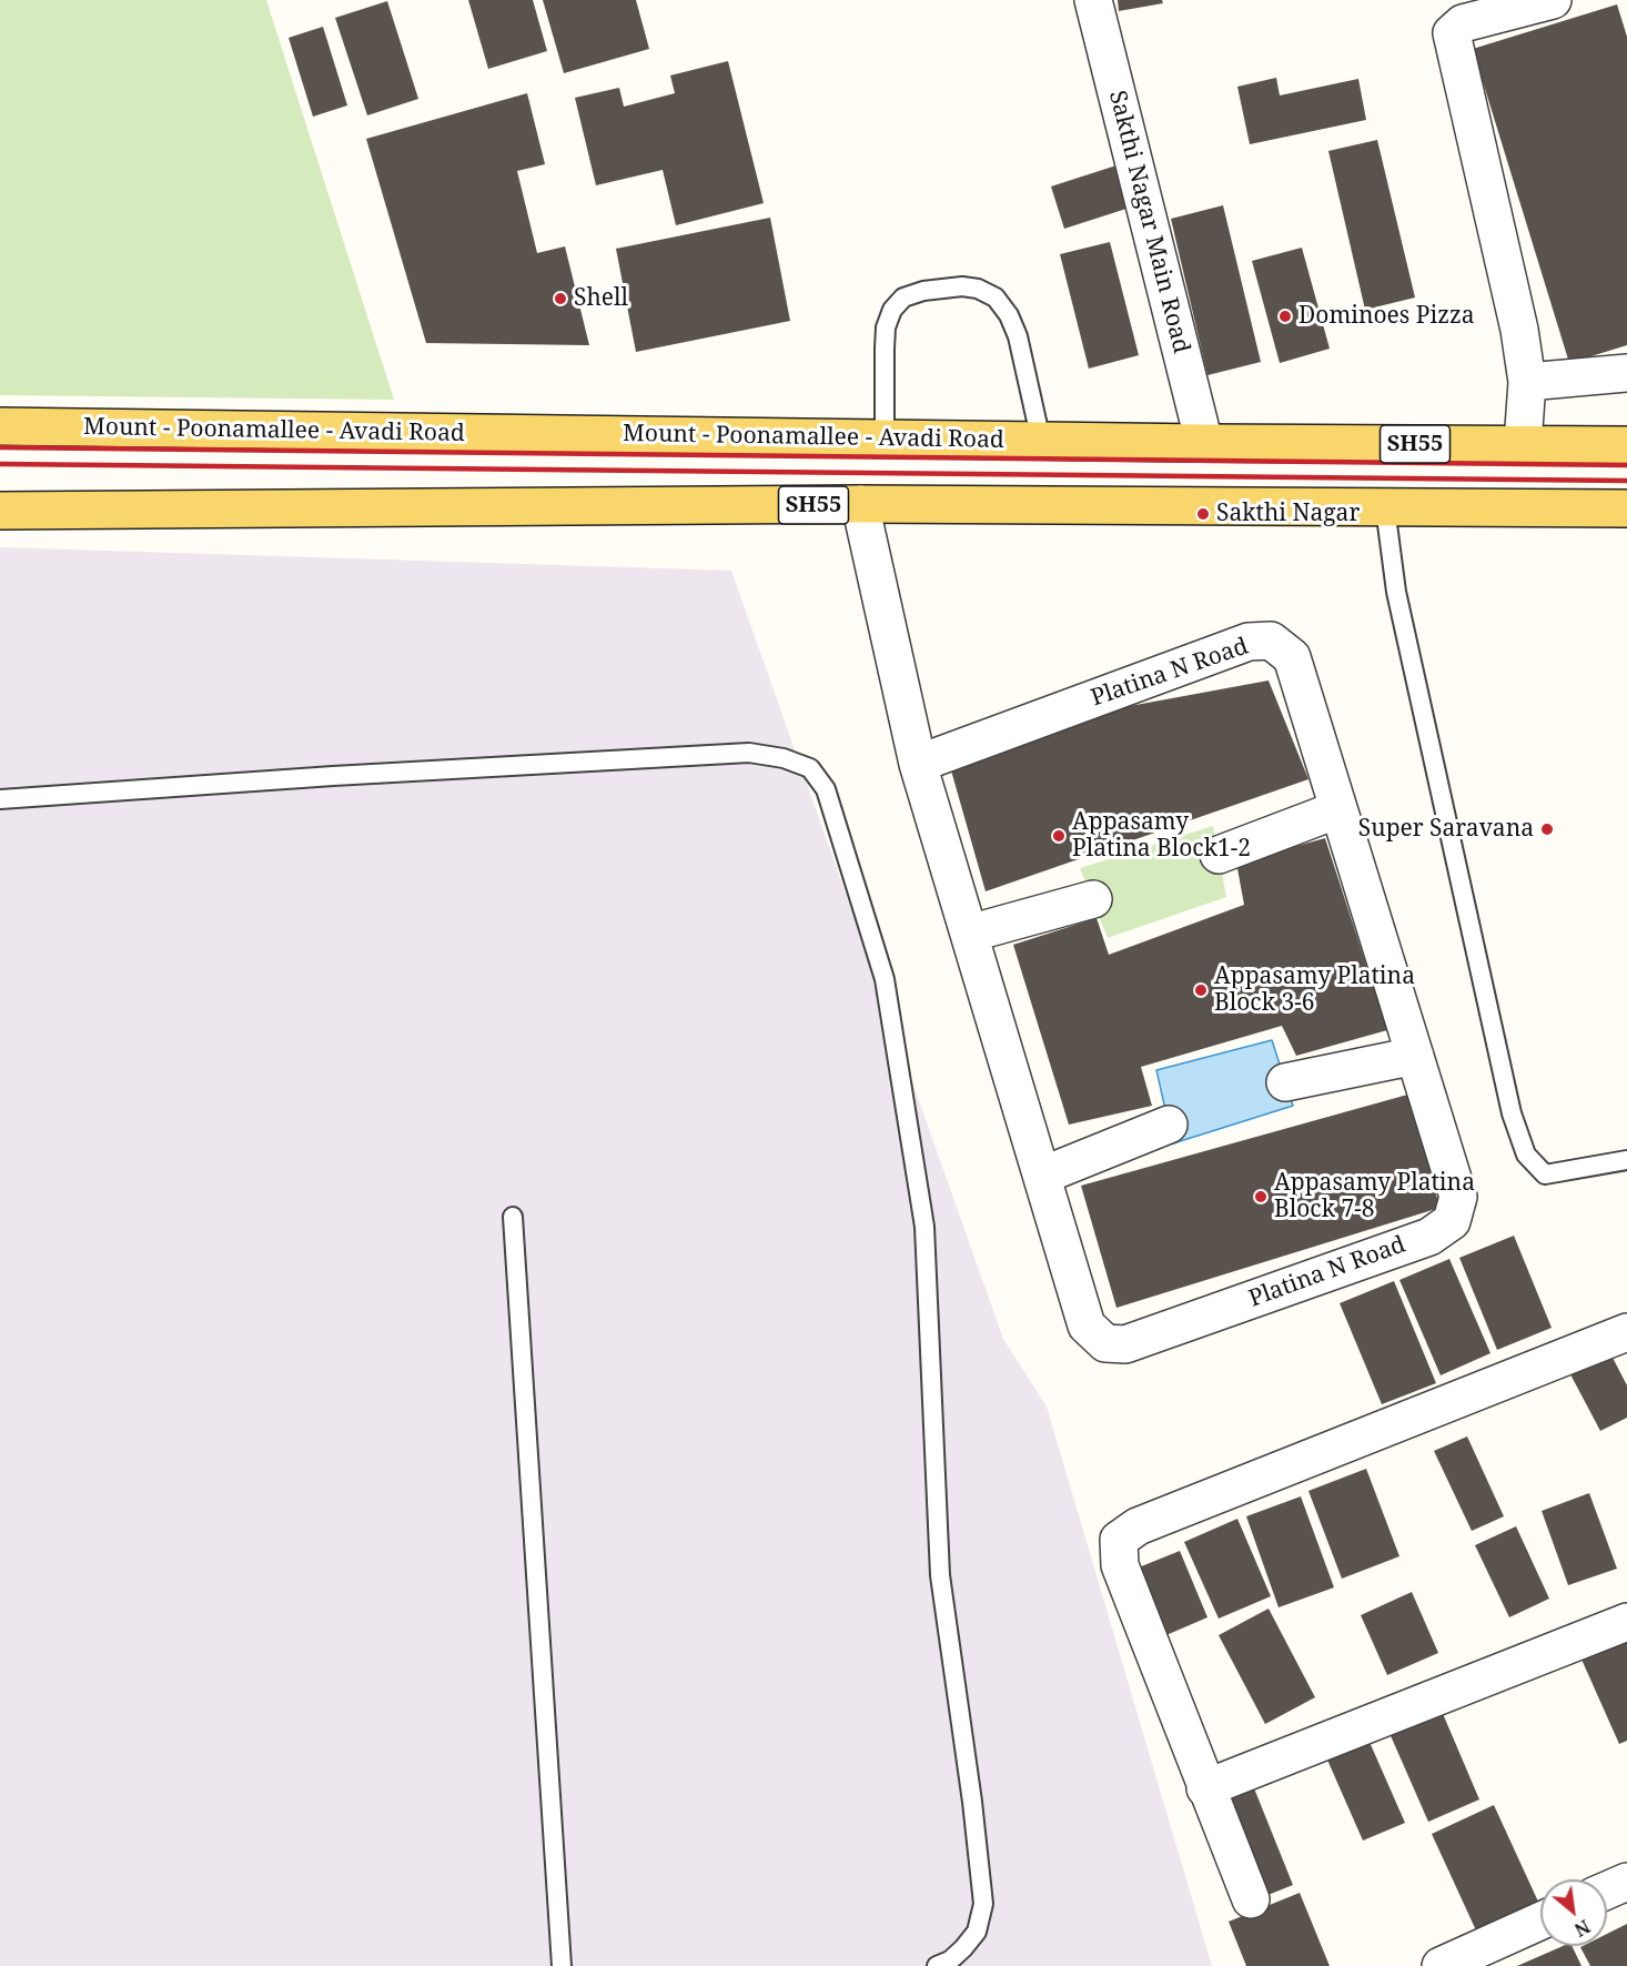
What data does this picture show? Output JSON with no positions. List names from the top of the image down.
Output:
{
  "streets": {
    "main road": ["Mount - Poonamallee - Avadi Road", "SH55"],
    "street": ["Sakthi Nagar Main Road", "Platina N Road"]
  },
  "crossings": [
    ["Sakthi Nagar Main Road", "Mount - Poonamallee - Avadi Road"]
  ],
  "places": [
    "Shell",
    "Dominoes Pizza",
    "Sakthi Nagar",
    "Super Saravana",
    "Appasamy Platina Block1-2",
    "Appasamy Platina Block 3-6",
    "Appasamy Platina Block 7-8"
  ],
  "north": "bottom right"
}
